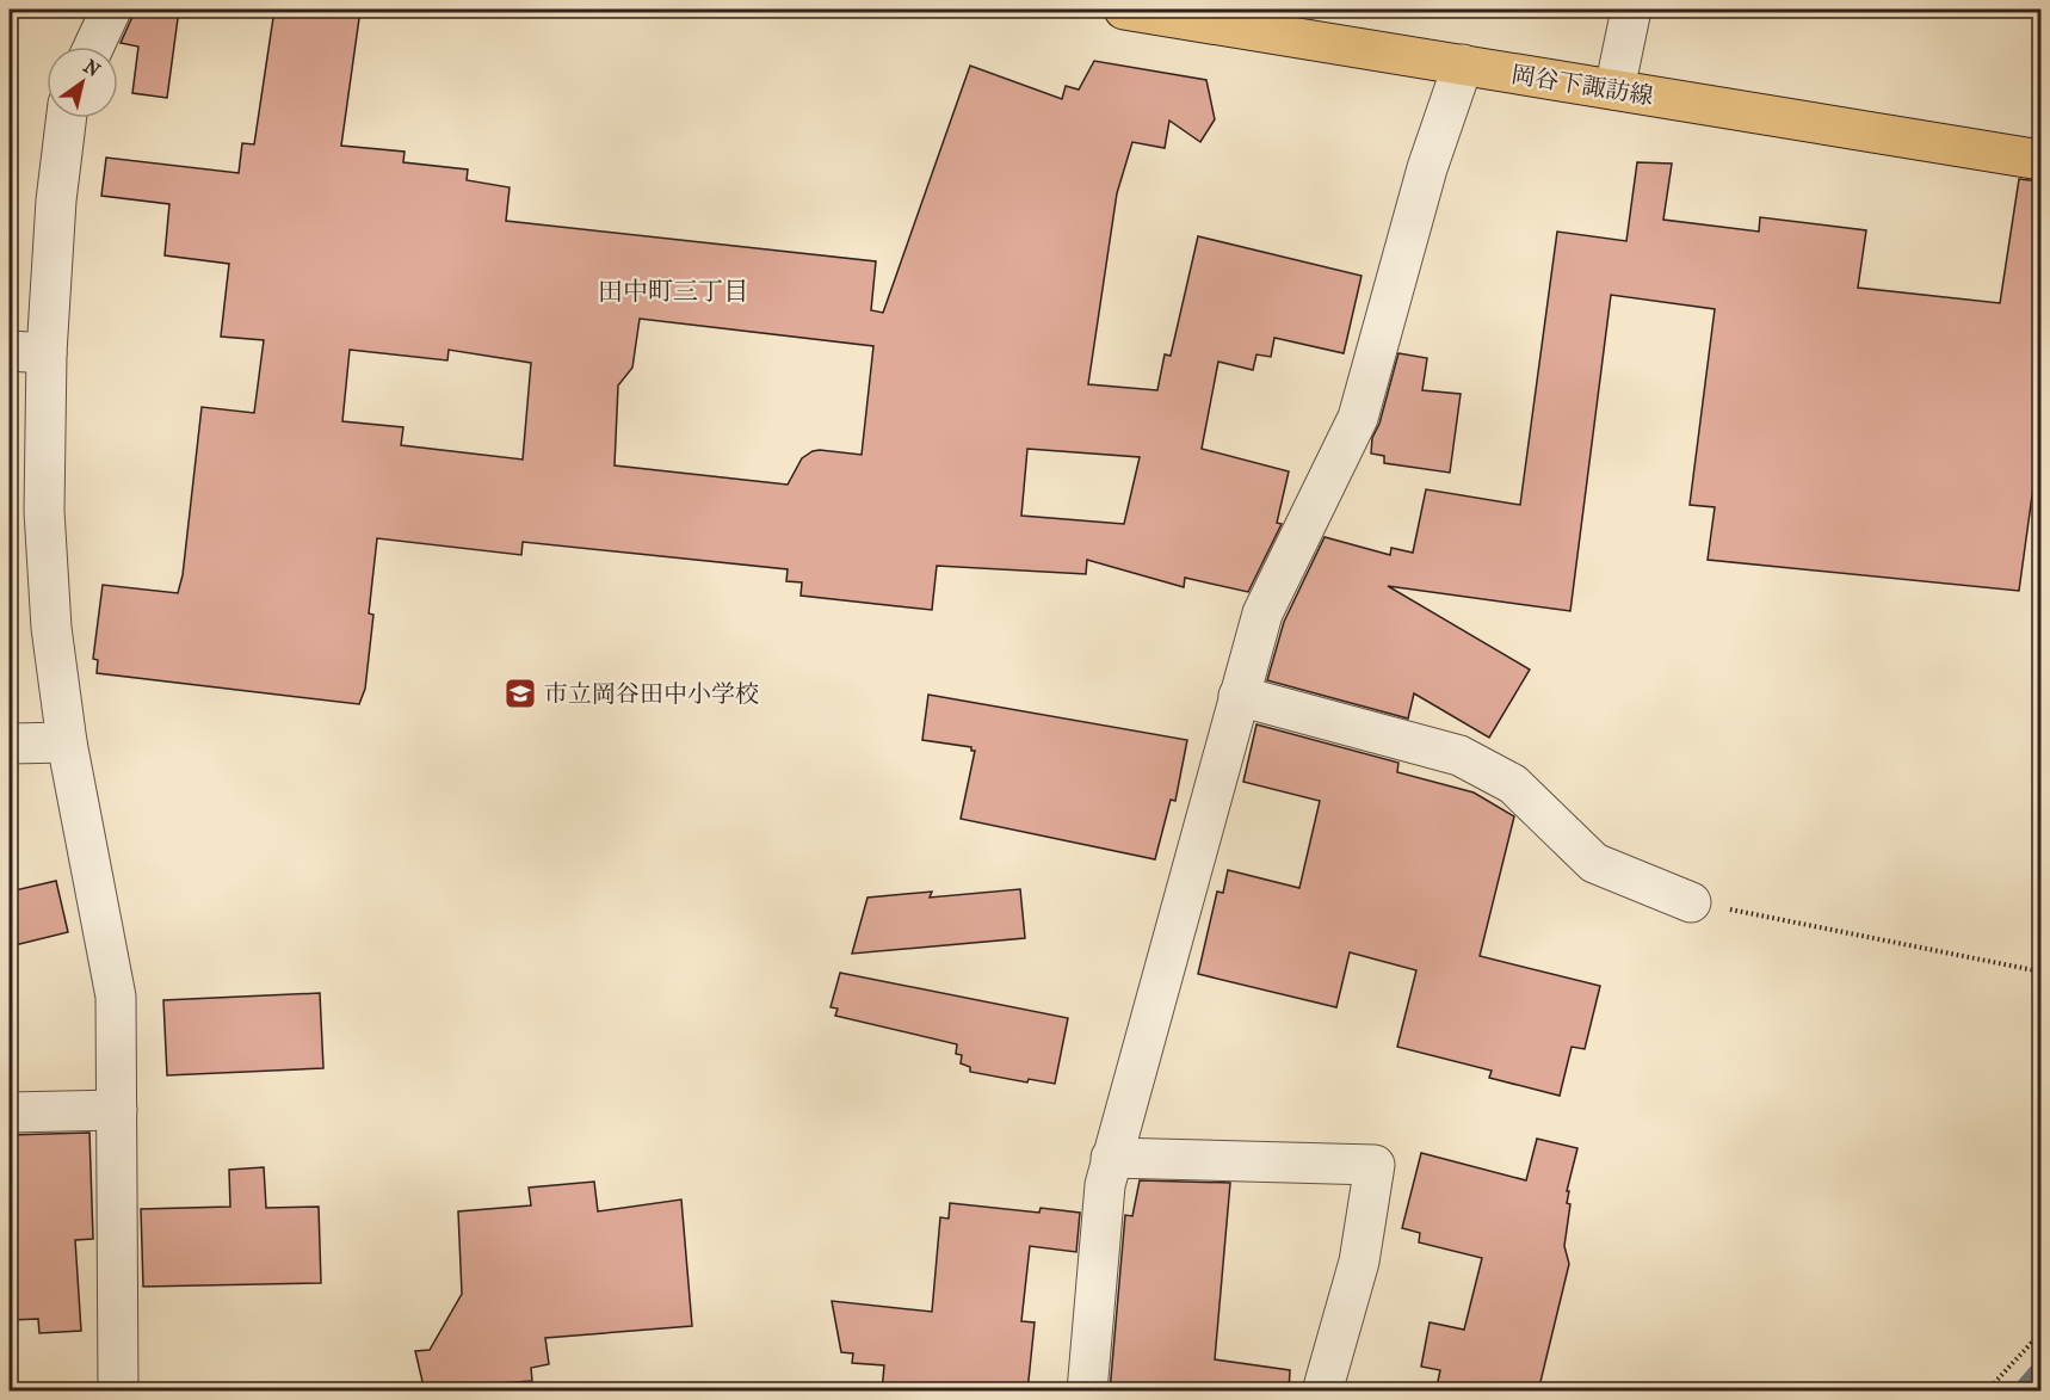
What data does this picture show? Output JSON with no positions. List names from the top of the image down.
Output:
{
  "streets": {
    "main road": ["岡谷下諏訪線"]
  },
  "districts": ["田中町三丁目"],
  "places": {
    "school or university": ["市立岡谷田中小学校"]
  },
  "north": "top right"
}
